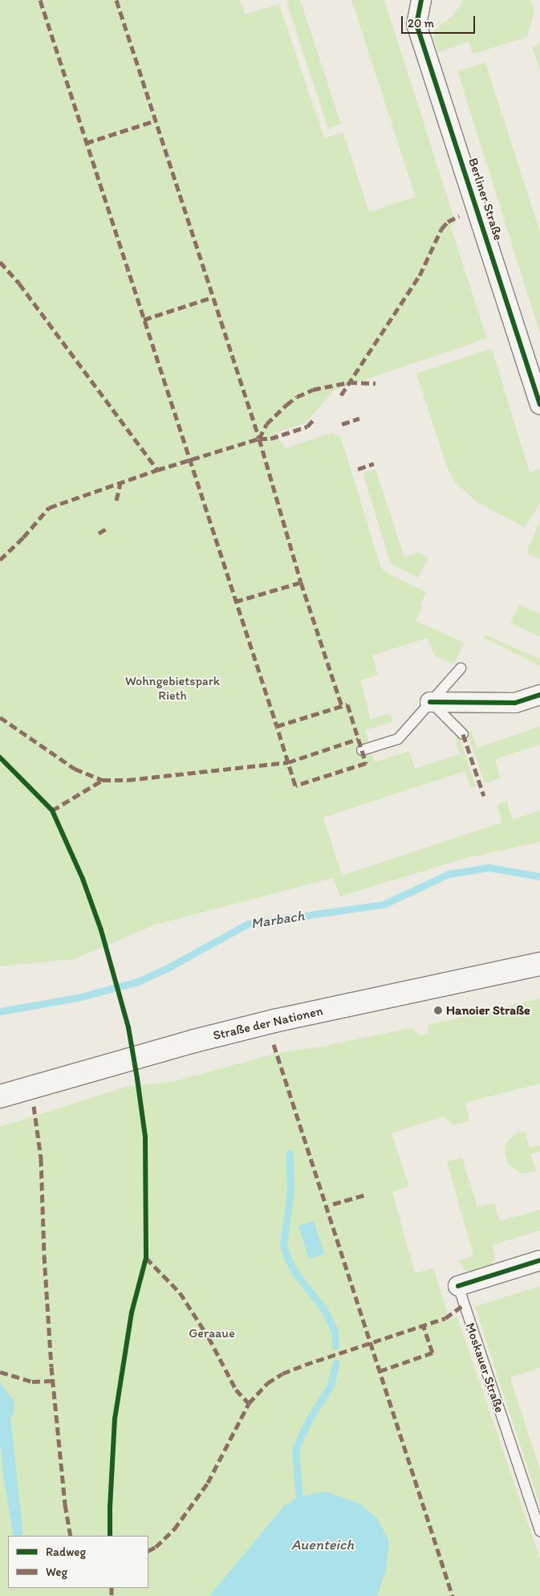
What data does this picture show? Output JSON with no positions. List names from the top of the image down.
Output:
{
  "streets": {
    "main road": ["Straße der Nationen"],
    "street": ["Berliner Straße", "Moskauer Straße"]
  },
  "water": ["Marbach", "Auenteich"],
  "parks": ["Wohngebietspark Rieth", "Geraaue"],
  "places": ["Hanoier Straße"],
  "legend": ["Radweg", "Weg"],
  "scale_bar": "20 m"
}
